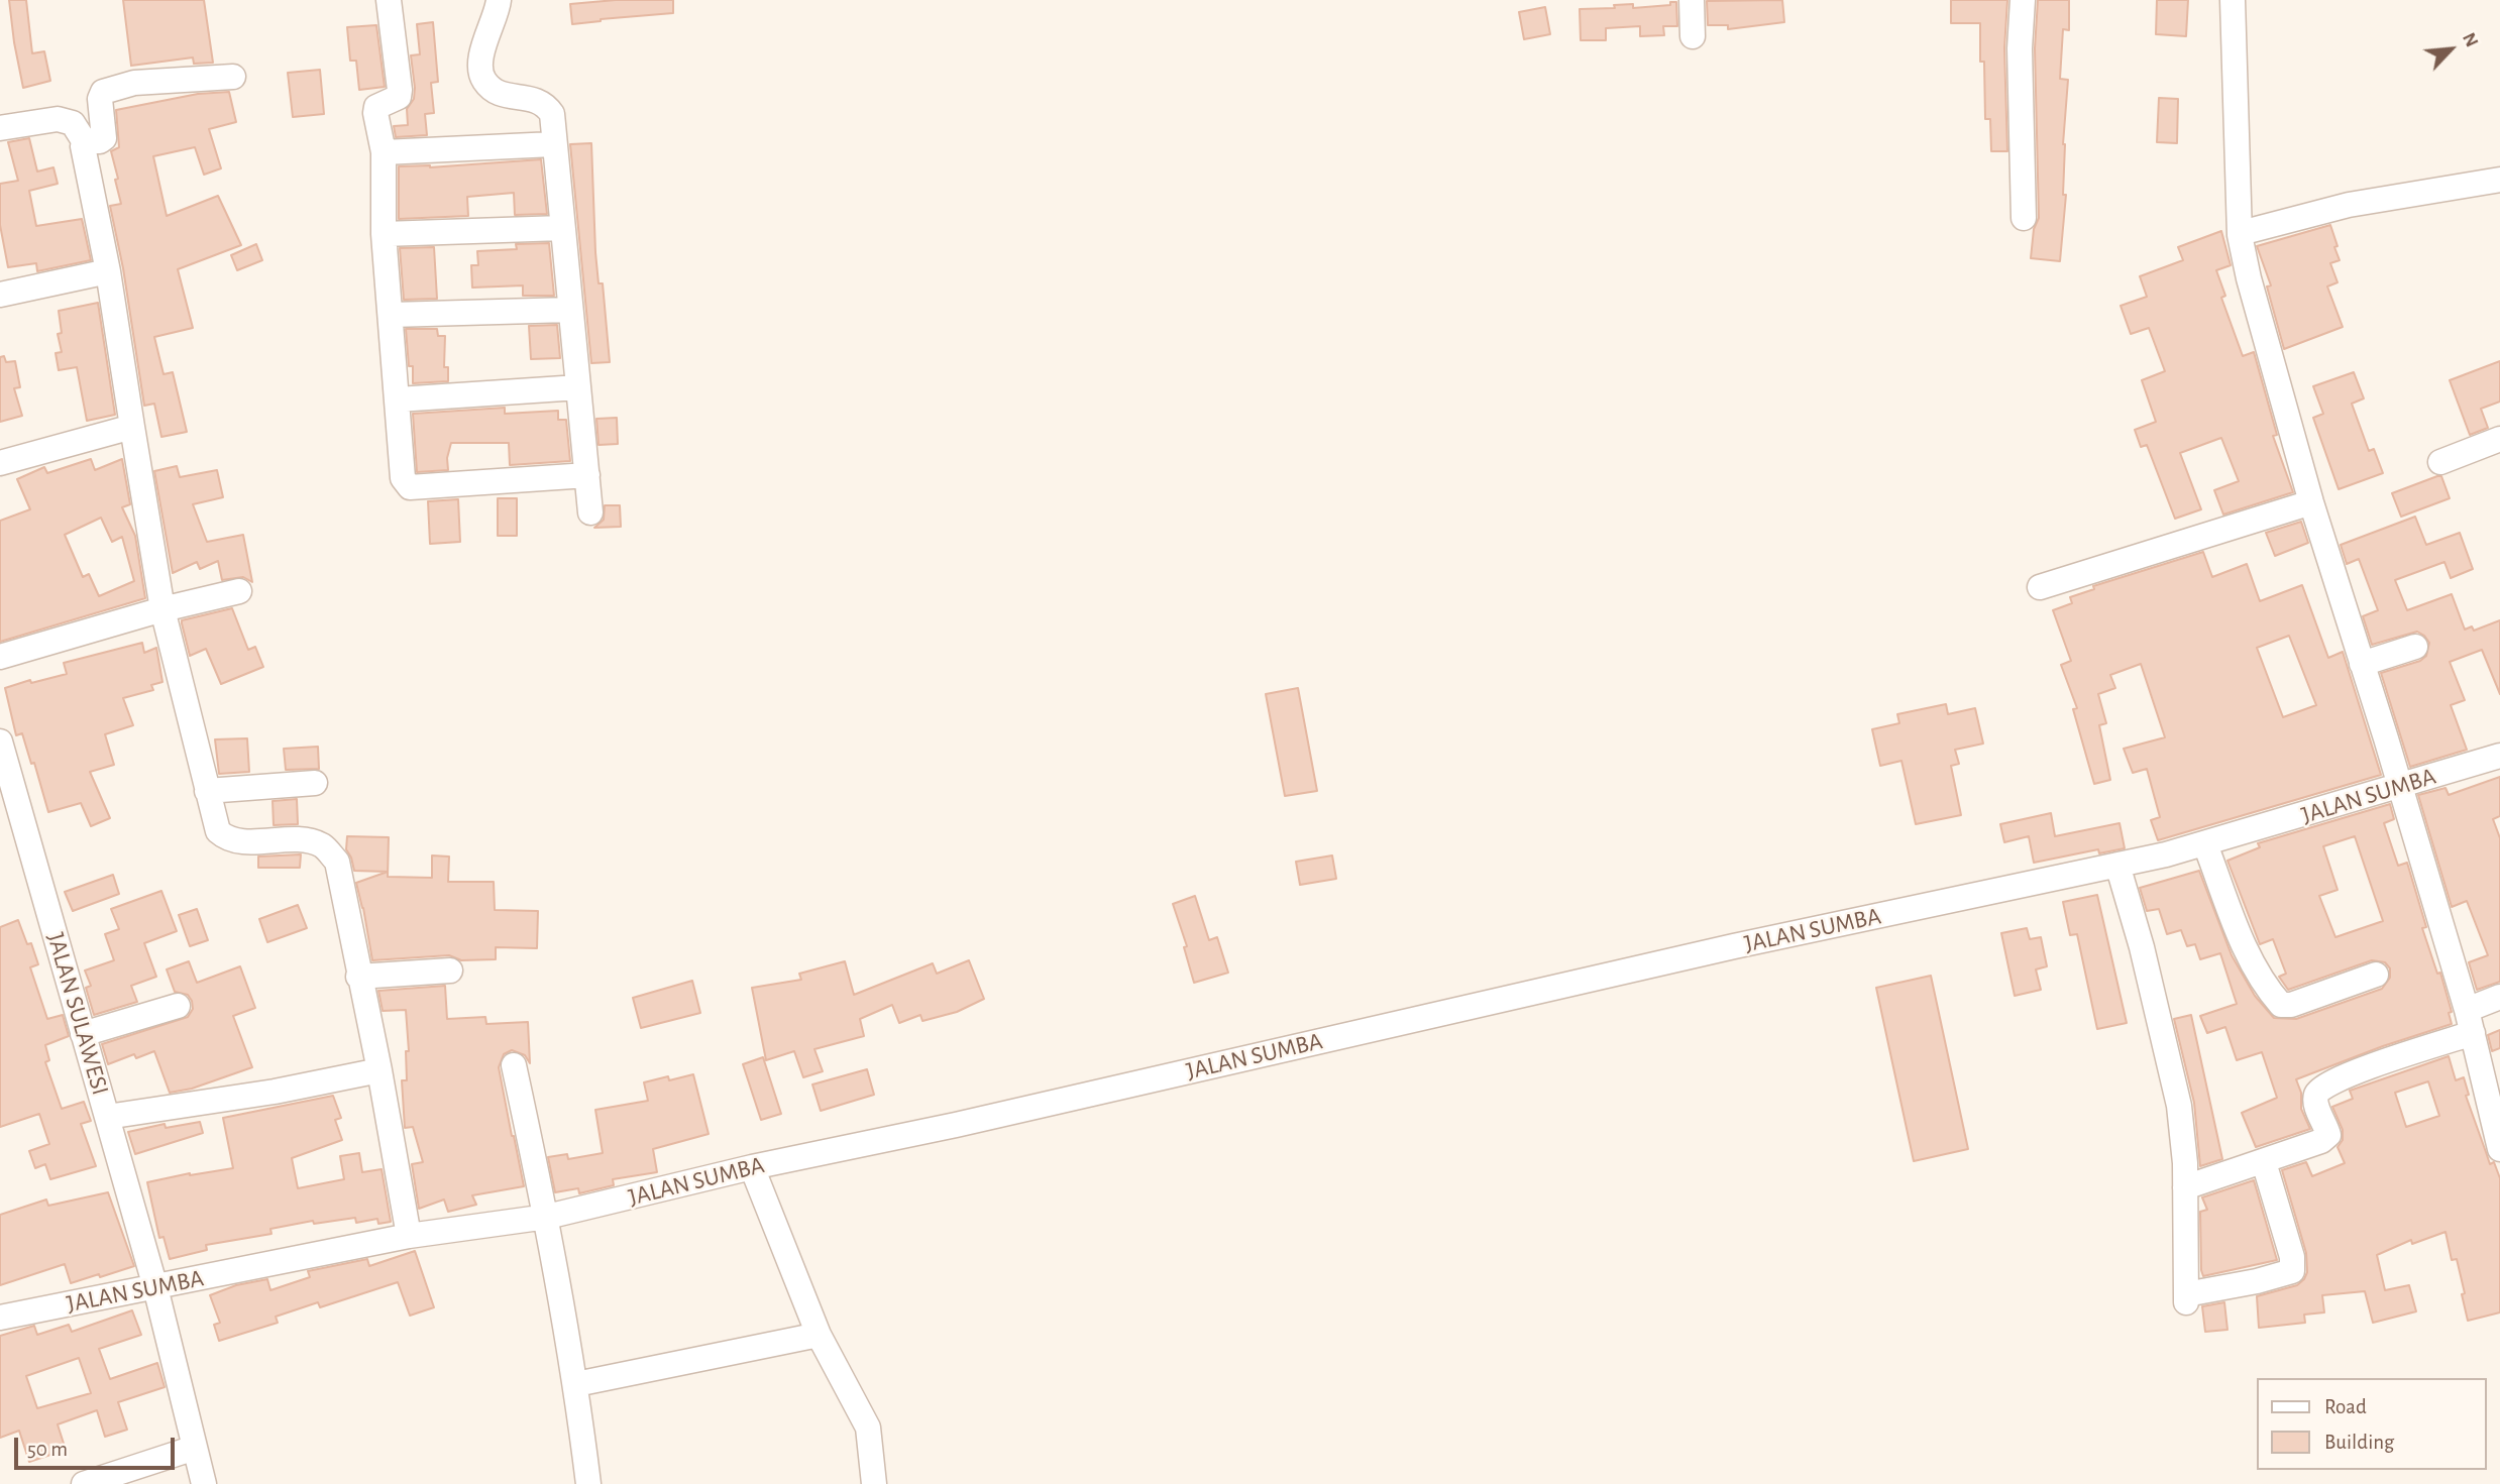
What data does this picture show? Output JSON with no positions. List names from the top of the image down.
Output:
{
  "streets": {
    "street": ["JALAN SUMBA", "JALAN SULAWESI"]
  },
  "crossings": [
    ["JALAN SUMBA", "JALAN SULAWESI"]
  ],
  "legend": ["Road", "Building"],
  "scale_bar": "50 m",
  "north": "top right"
}
